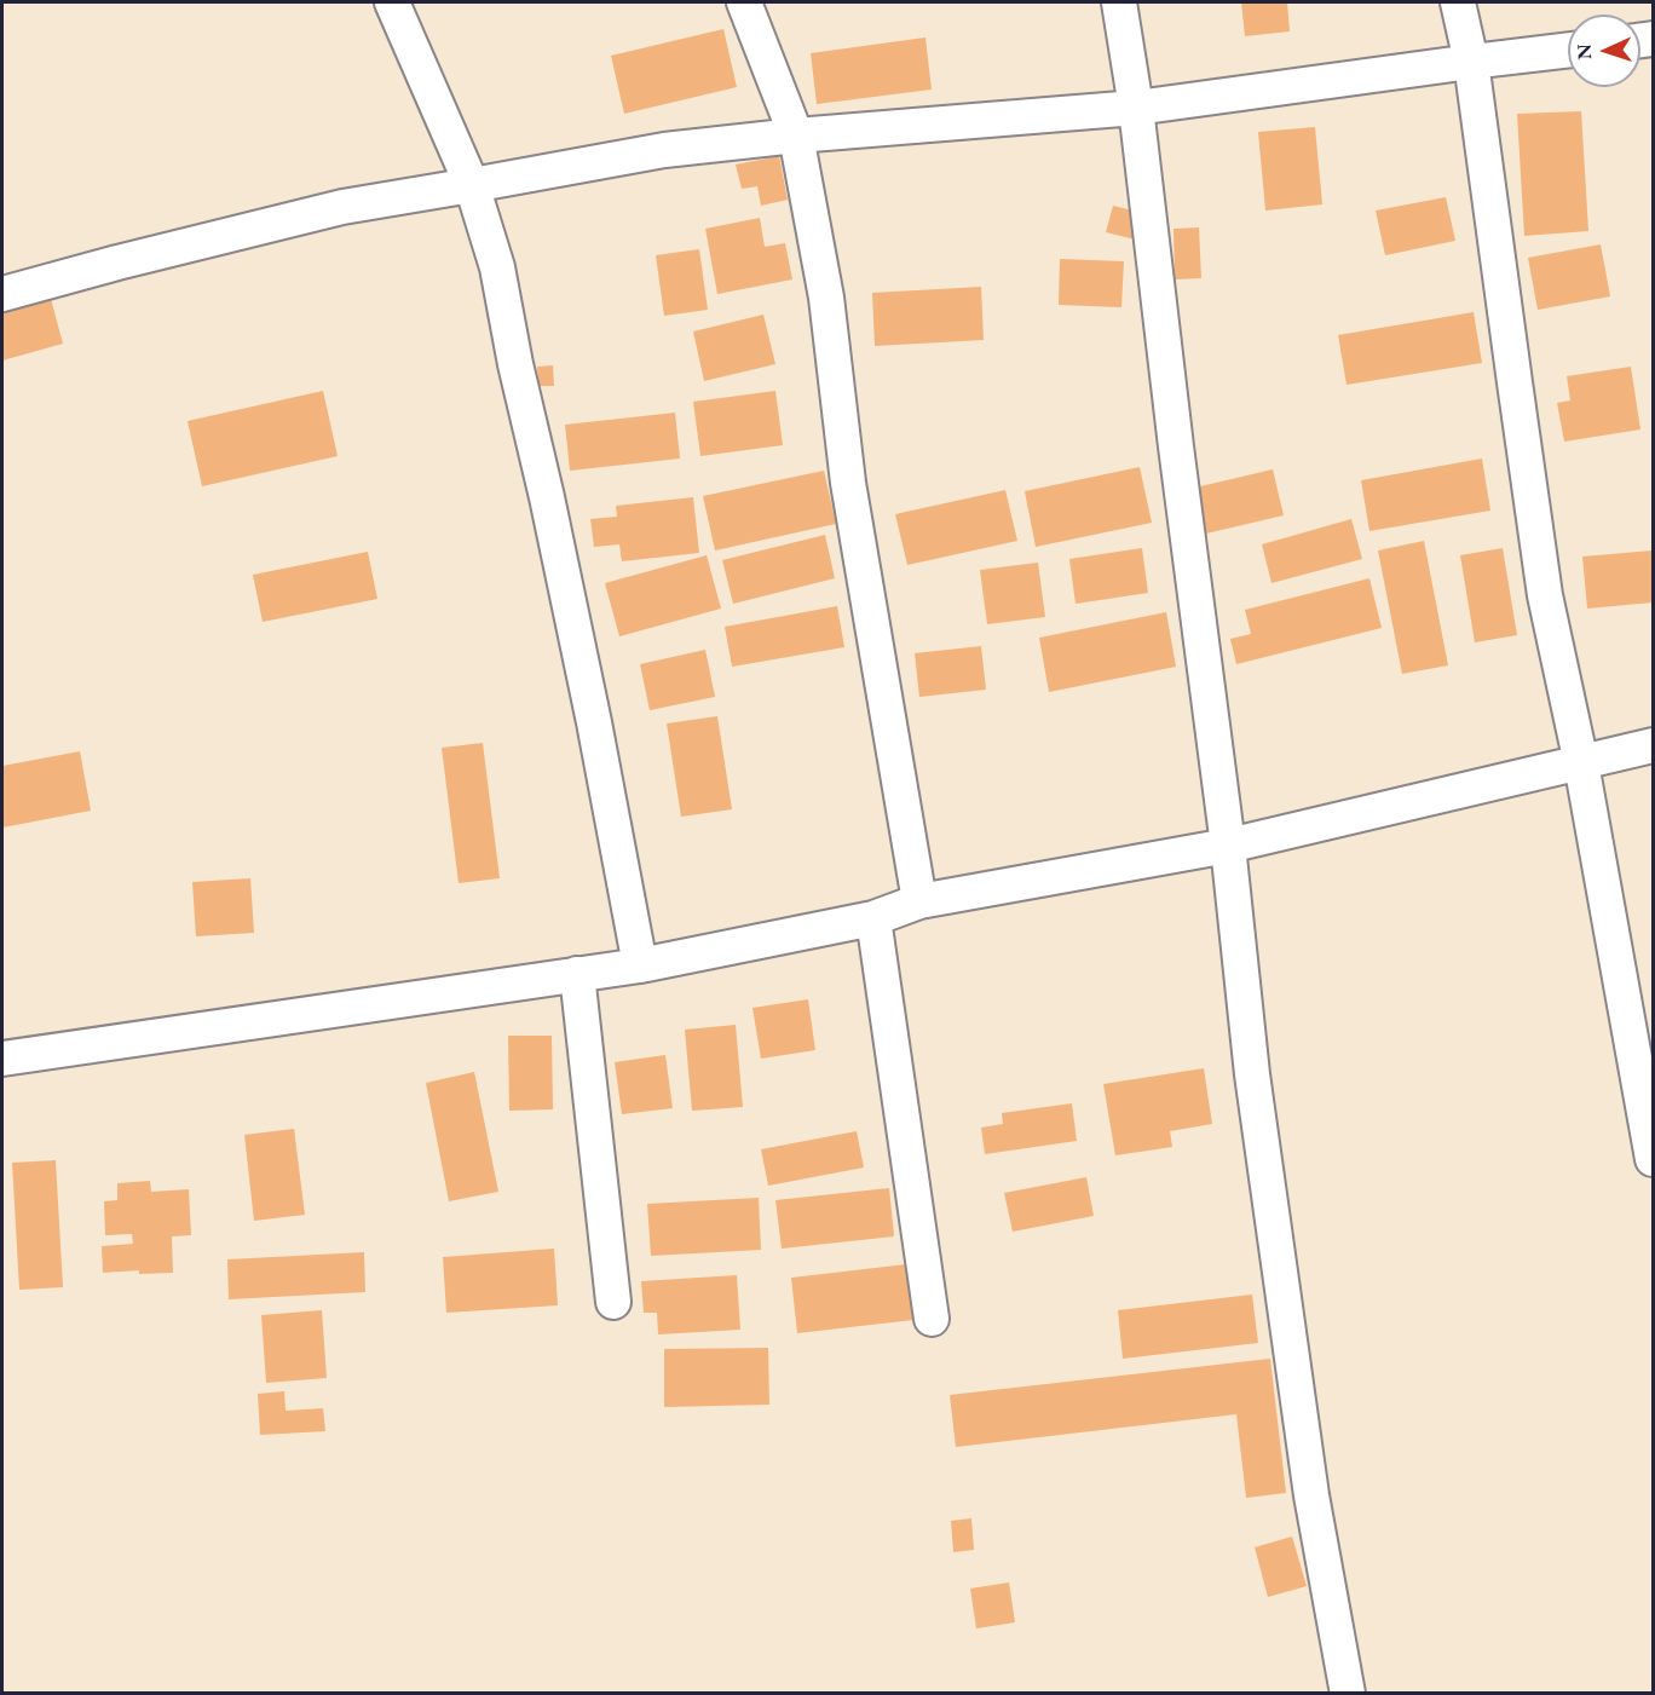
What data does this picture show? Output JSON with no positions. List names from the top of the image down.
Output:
{
  "north": "left"
}
